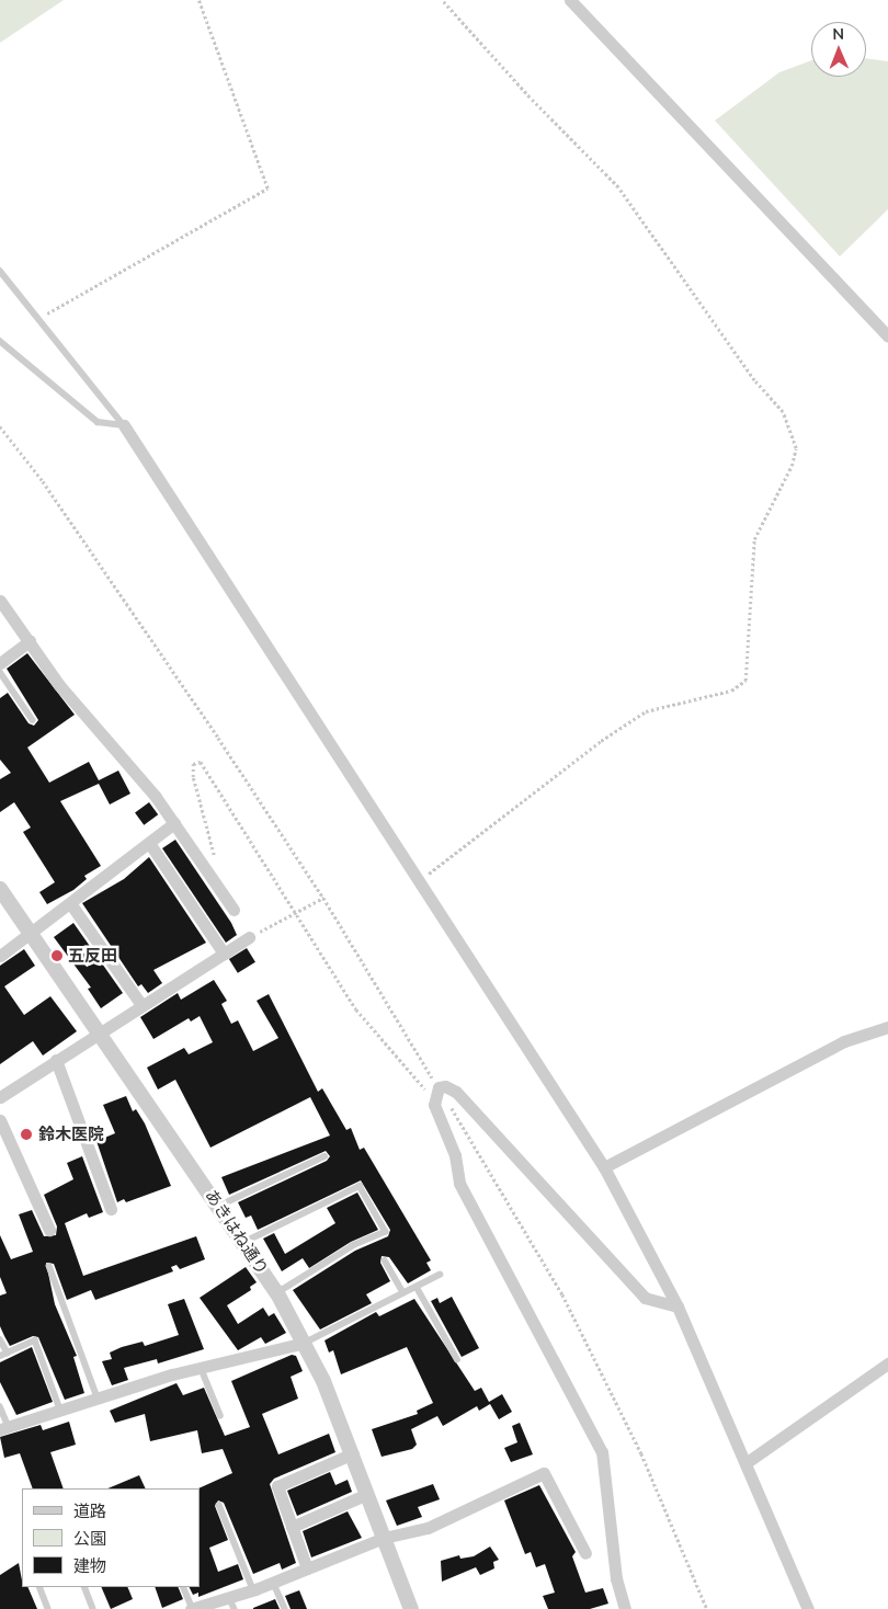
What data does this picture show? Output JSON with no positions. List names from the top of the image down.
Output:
{
  "streets": {
    "street": ["あきはね通り"]
  },
  "places": ["五反田", "鈴木医院"],
  "legend": ["道路", "公園", "建物"],
  "north": "top"
}
